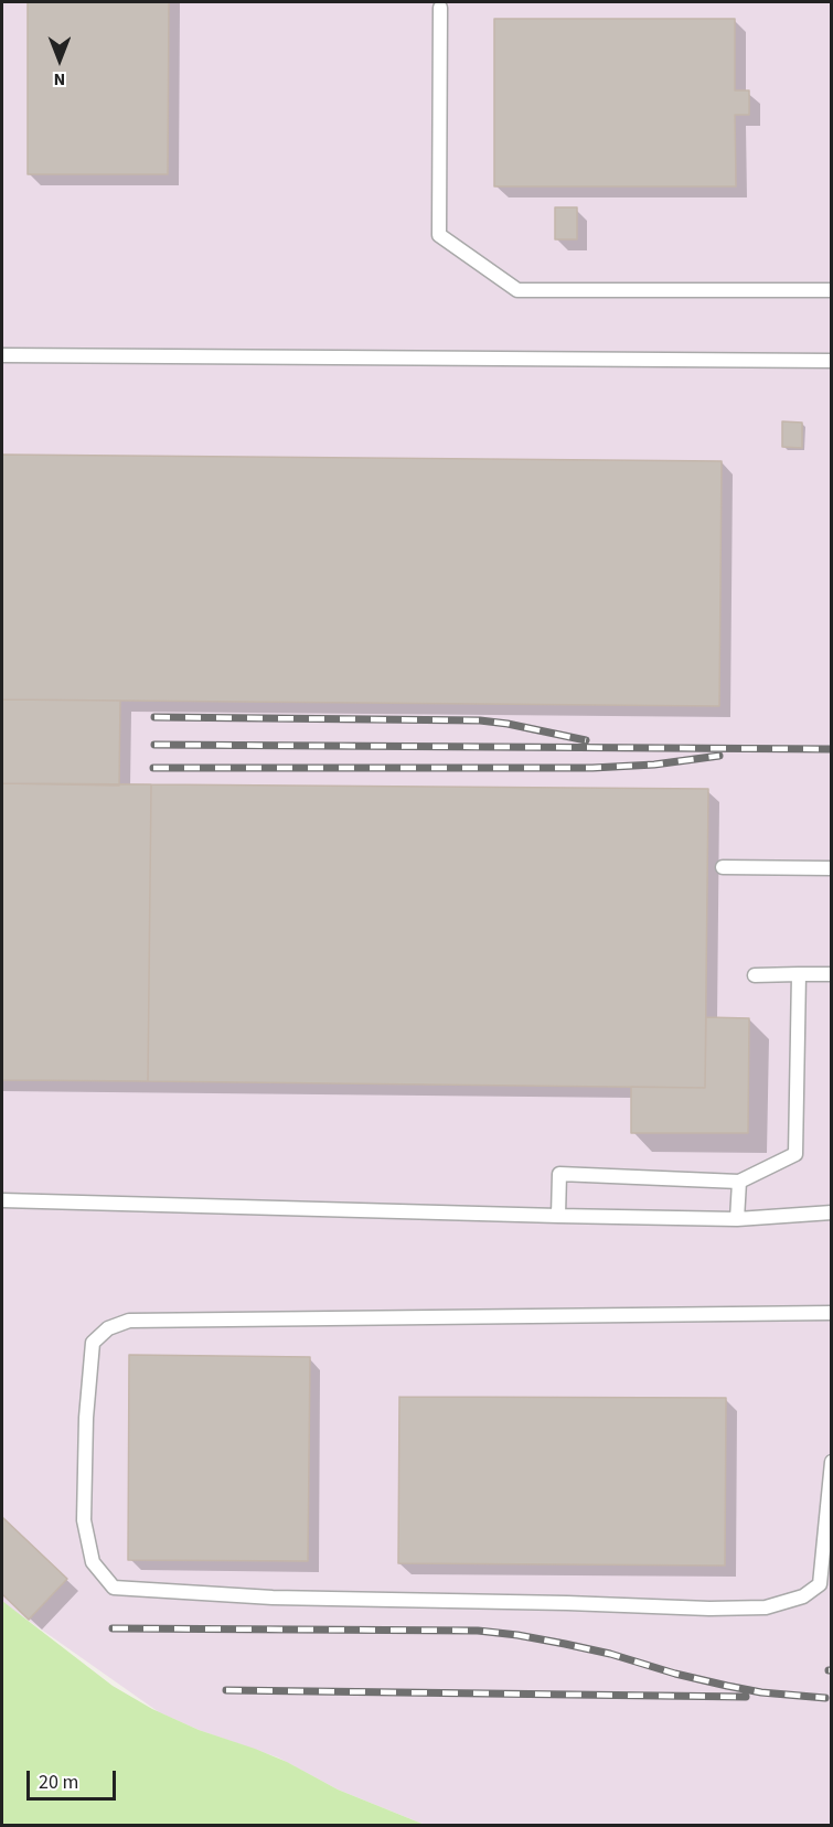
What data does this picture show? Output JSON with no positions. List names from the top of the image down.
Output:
{
  "scale_bar": "20 m",
  "north": "bottom"
}
